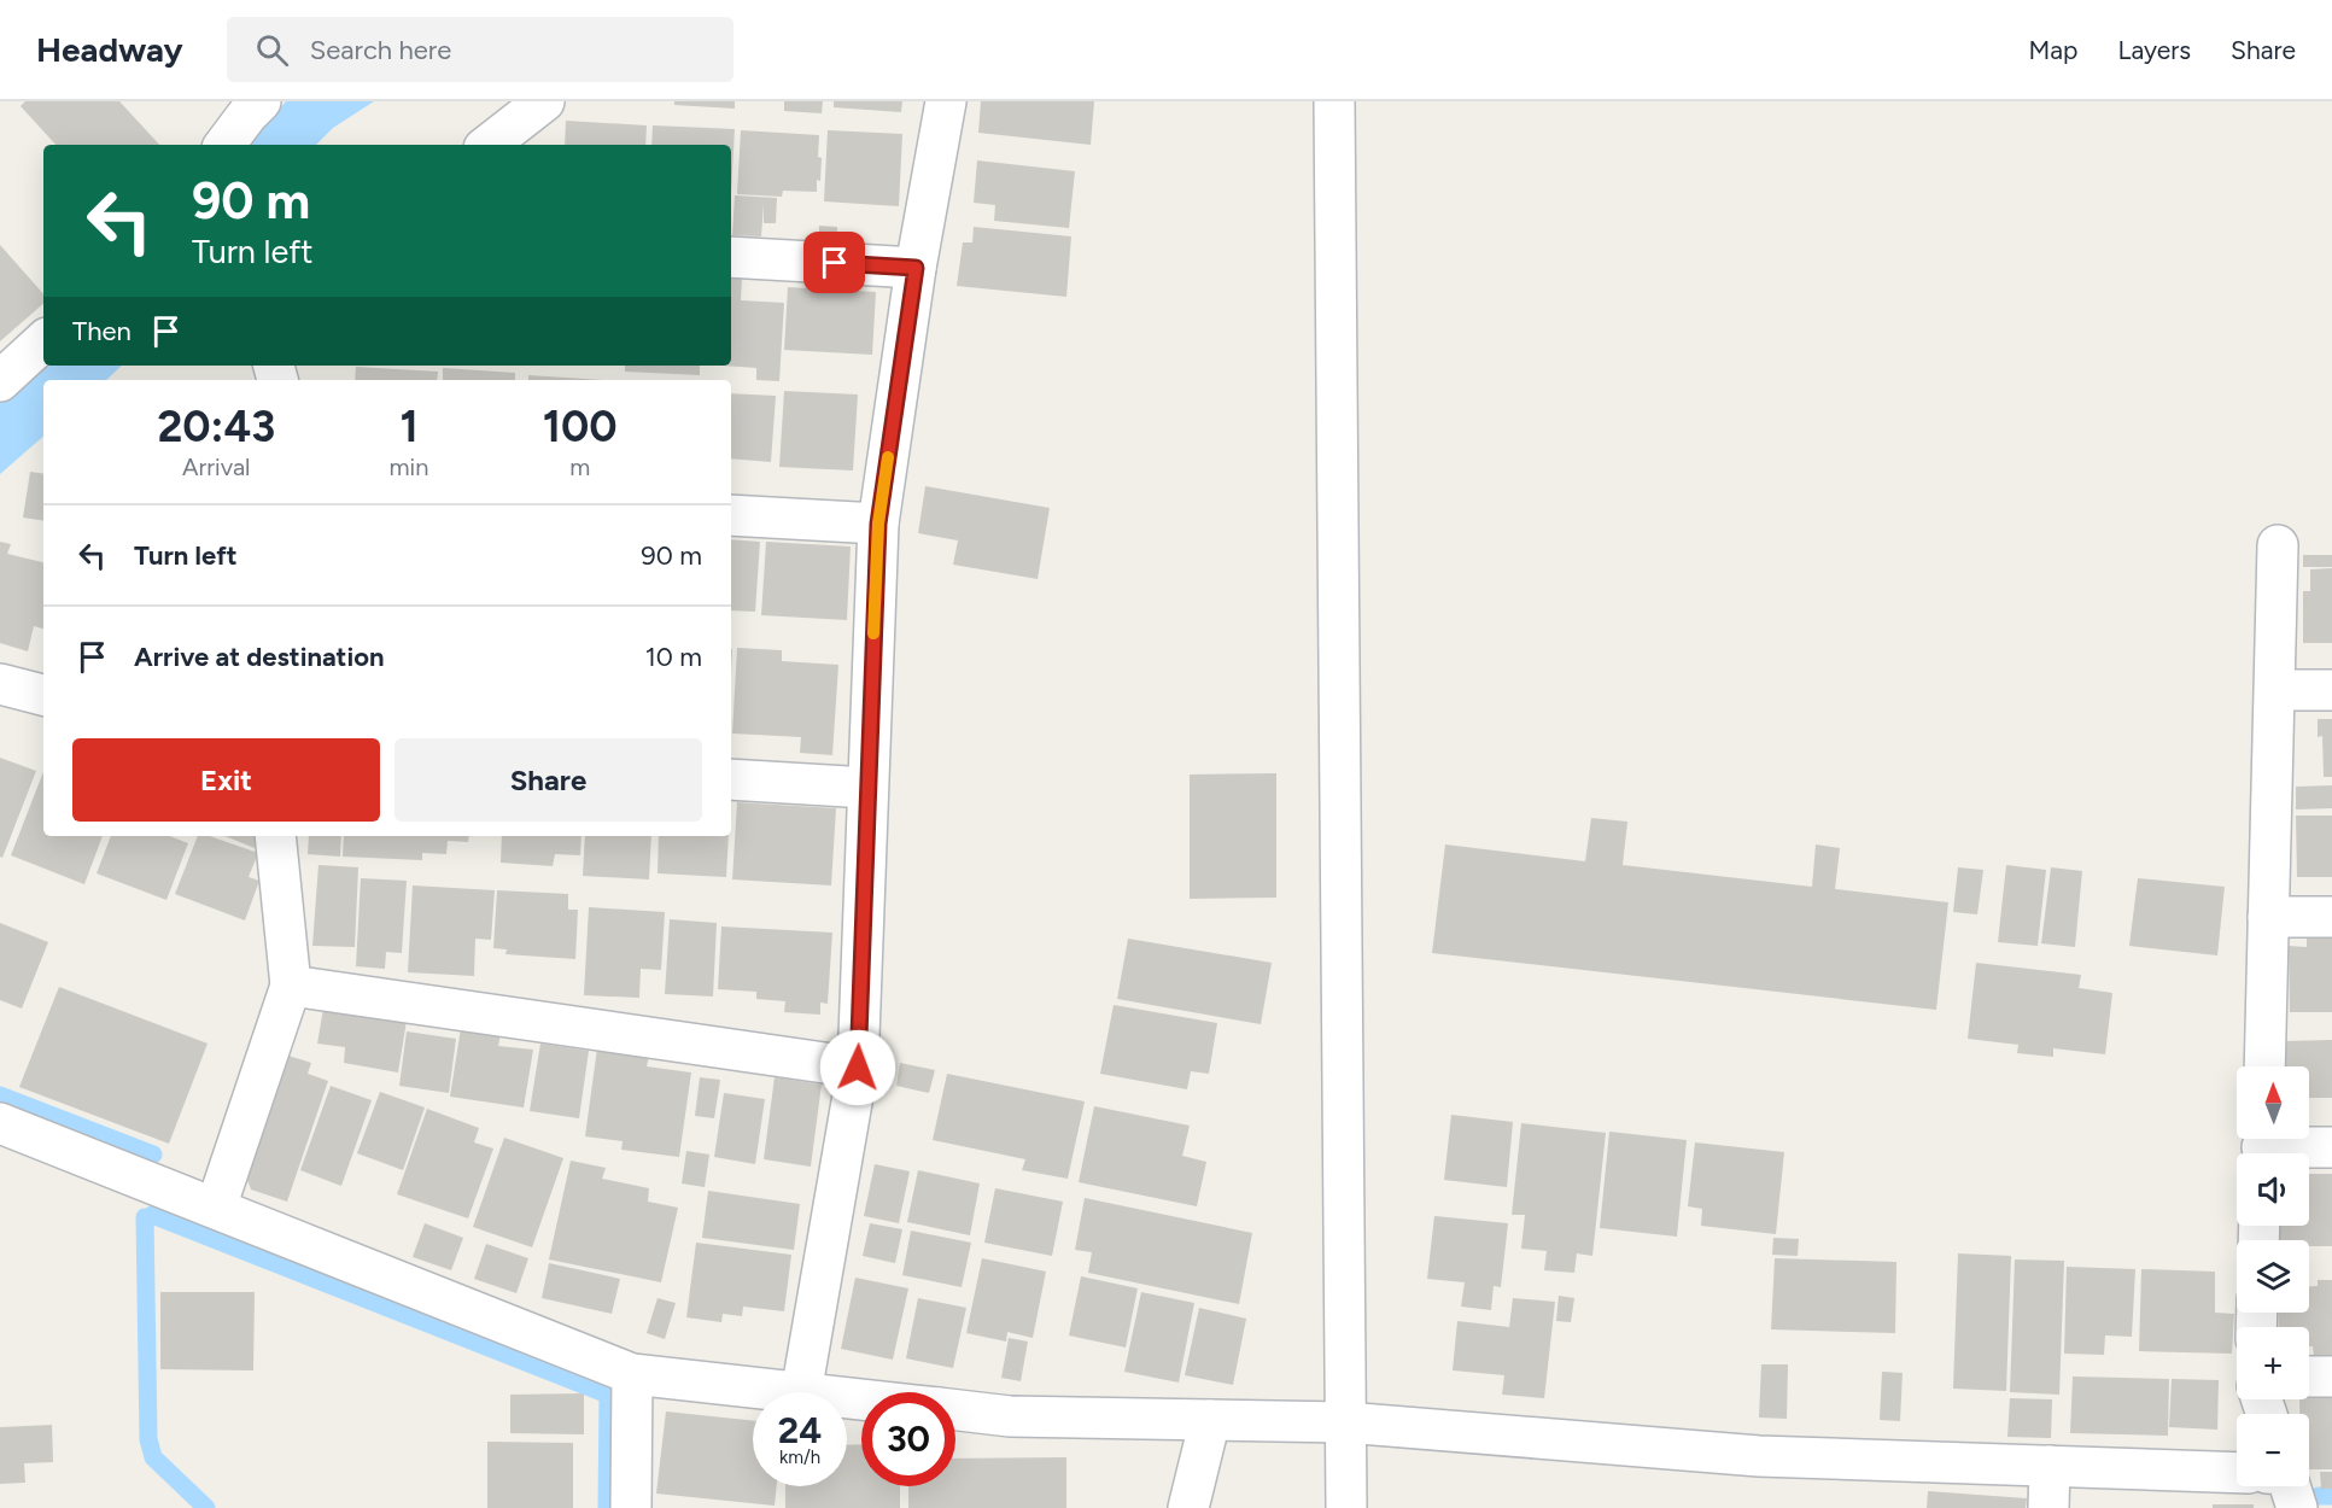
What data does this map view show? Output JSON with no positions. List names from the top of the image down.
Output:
{
  "north": "top",
  "page": {
    "header": "Headway",
    "search": "Search here",
    "nav": ["Map", "Layers", "Share"],
    "turn": ["90 m", "Turn left"],
    "then": "Then",
    "eta": [
      "20:43",
      "Arrival",
      "1",
      "min",
      "100",
      "m"
    ],
    "list": [
      {
        "name": "Turn left",
        "value": "90 m"
      },
      {
        "name": "Arrive at destination",
        "value": "10 m"
      }
    ],
    "buttons": ["Exit", "Share"],
    "map_buttons": ["+", "−"],
    "speed": "24 km/h",
    "limit": "30"
  }
}
